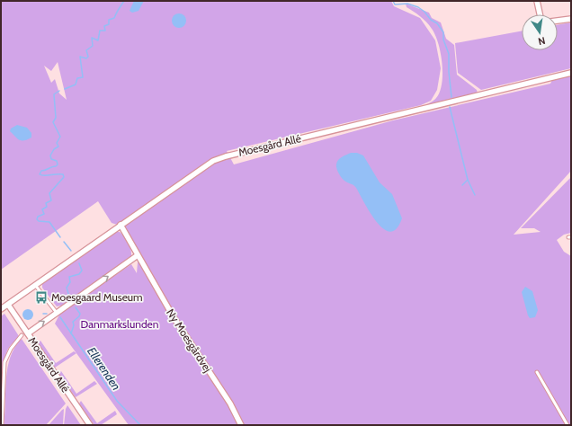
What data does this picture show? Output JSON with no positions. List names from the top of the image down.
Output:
{
  "streets": {
    "street": ["Moesgård Allé", "Ny Moesgårdvej"]
  },
  "crossings": [
    ["Moesgård Allé", "Ny Moesgårdvej"]
  ],
  "water": ["Ellerenden"],
  "parks": ["Danmarkslunden"],
  "places": {
    "bus stop": ["Moesgaard Museum"]
  },
  "north": "bottom"
}
